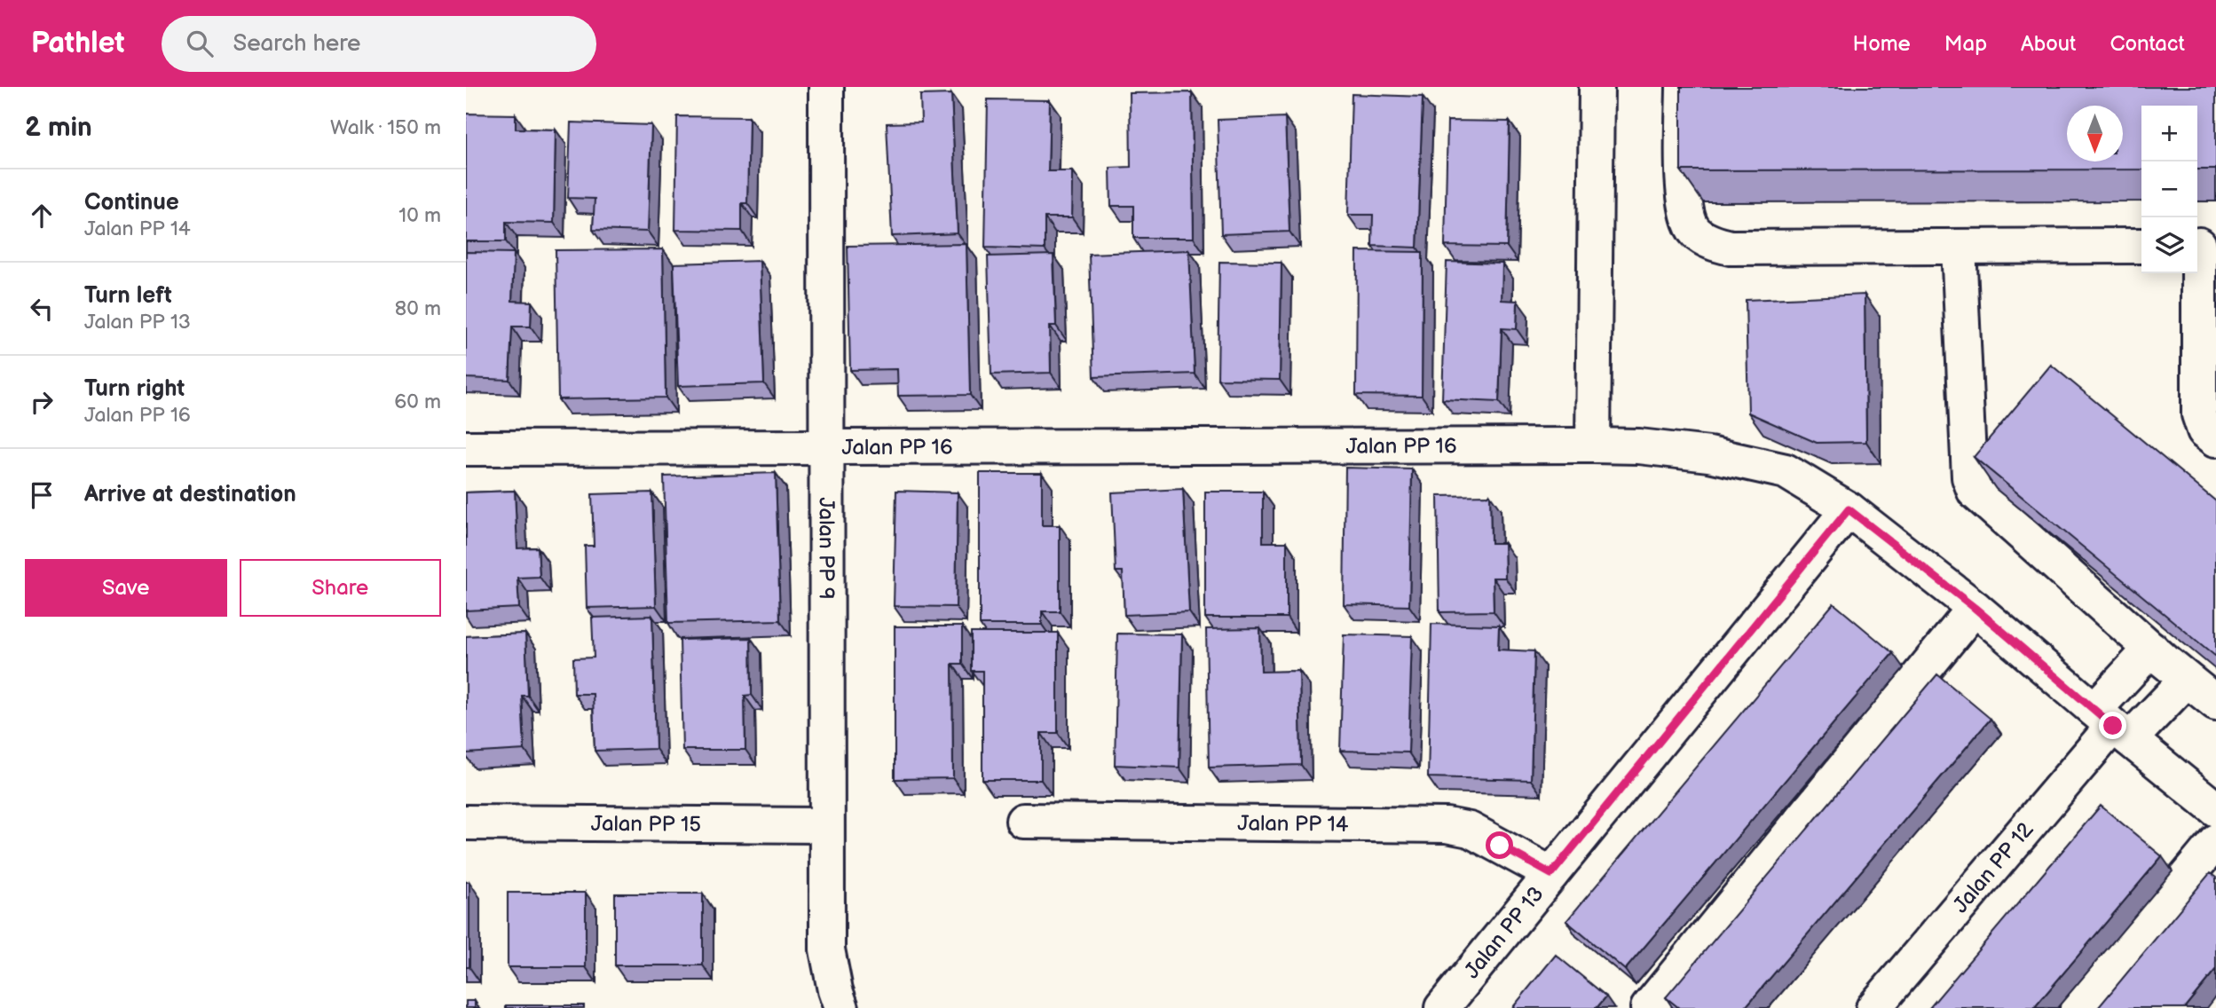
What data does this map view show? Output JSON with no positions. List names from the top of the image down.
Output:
{
  "streets": {
    "street": [
      "Jalan PP 16",
      "Jalan PP 9",
      "Jalan PP 15",
      "Jalan PP 14",
      "Jalan PP 12",
      "Jalan PP 13"
    ]
  },
  "crossings": [
    ["Jalan PP 16", "Jalan PP 9"],
    ["Jalan PP 16", "Jalan PP 12"],
    ["Jalan PP 16", "Jalan PP 13"],
    ["Jalan PP 9", "Jalan PP 15"],
    ["Jalan PP 14", "Jalan PP 13"]
  ],
  "north": "bottom",
  "page": {
    "header": "Pathlet",
    "search": "Search here",
    "nav": [
      "Home",
      "Map",
      "About",
      "Contact"
    ],
    "heading": ["2 min", "Walk · 150 m"],
    "map_buttons": ["+", "−"],
    "list": [
      ["Continue", "Jalan PP 14", "10 m"],
      ["Turn left", "Jalan PP 13", "80 m"],
      ["Turn right", "Jalan PP 16", "60 m"],
      "Arrive at destination"
    ],
    "buttons": ["Save", "Share"]
  }
}
